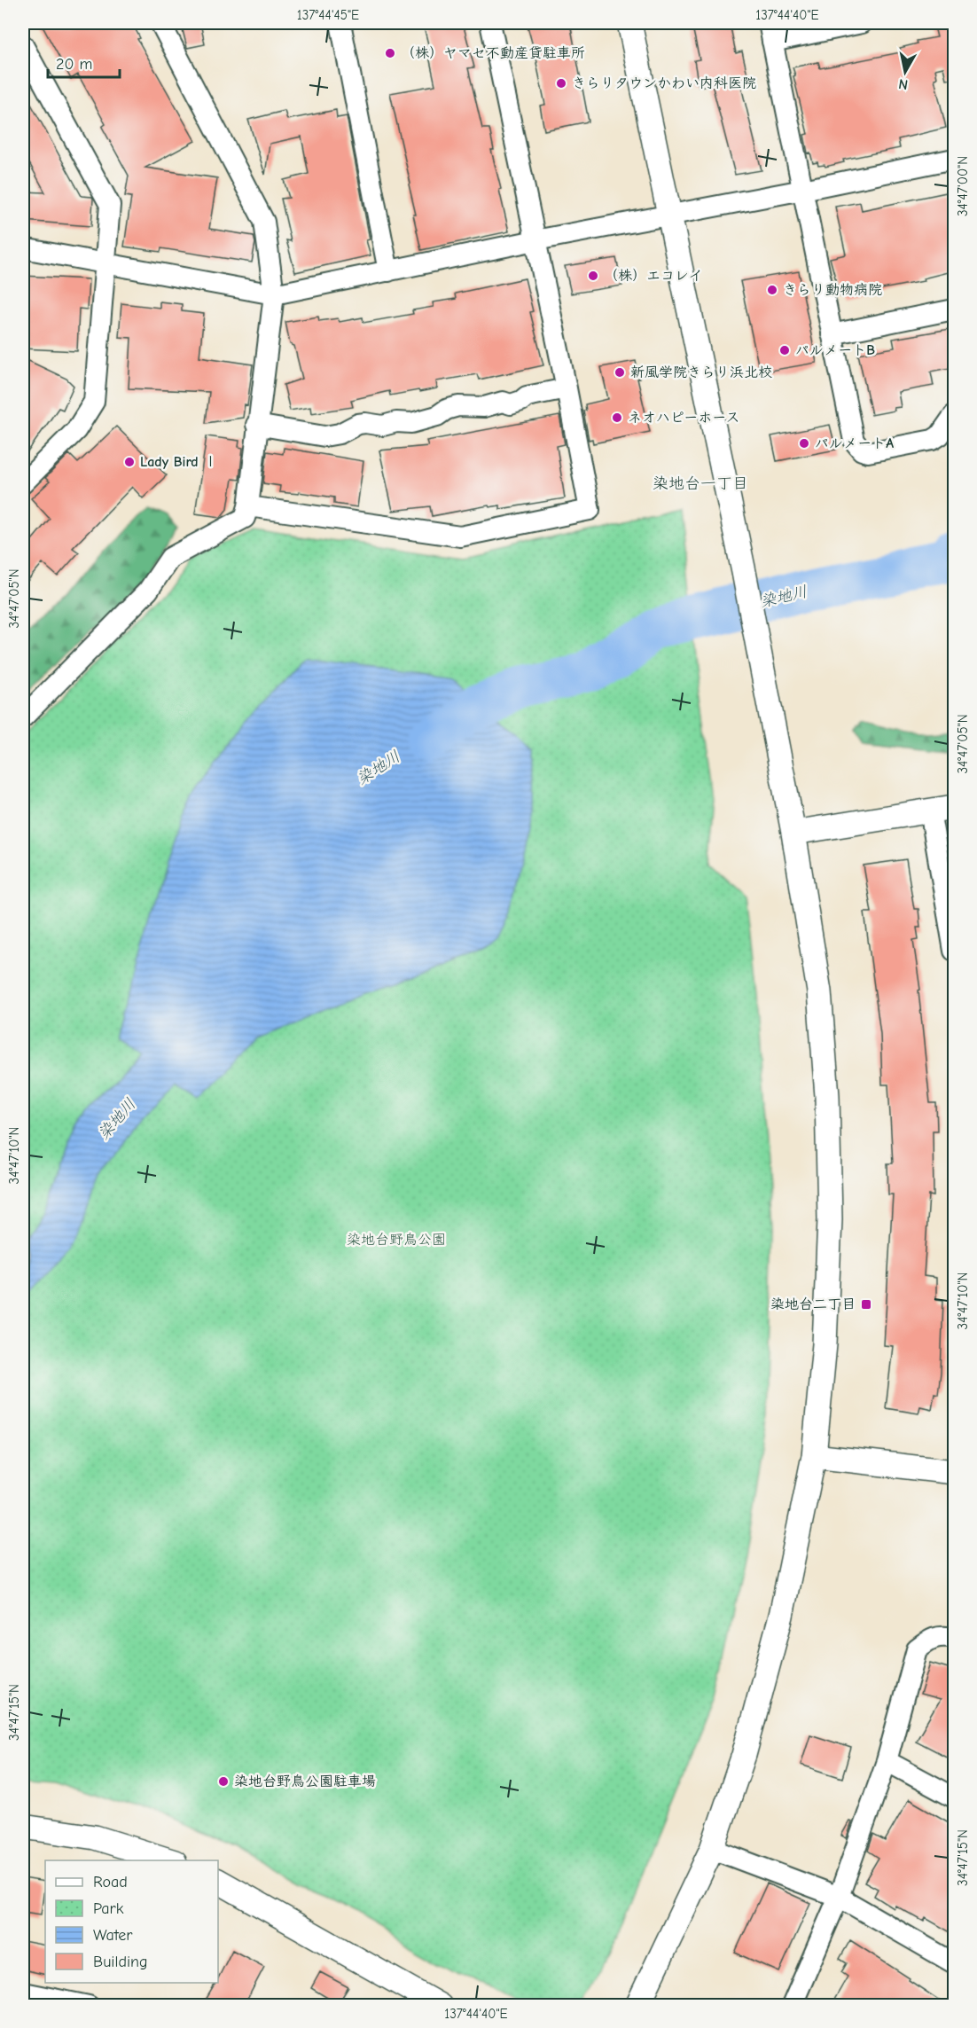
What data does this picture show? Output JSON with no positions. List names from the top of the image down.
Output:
{
  "districts": ["染地台一丁目"],
  "water": ["染地川"],
  "parks": ["染地台野鳥公園"],
  "places": {
    "other": [
      "（株）ヤマセ不動産貸駐車所",
      "きらりタウンかわい内科医院",
      "（株）エコレイ",
      "きらり動物病院",
      "パルメートB",
      "新風学院きらり浜北校",
      "ネオハピーホース",
      "パルメートA",
      "Lady Bird Ⅰ",
      "染地台野鳥公園駐車場"
    ],
    "transit": ["染地台二丁目"]
  },
  "legend": [
    "Road",
    "Park",
    "Water",
    "Building"
  ],
  "scale_bar": "20 m",
  "north": "bottom",
  "coordinates": [
    "137°44'45\"E",
    "137°44'40\"E",
    "34°47'00\"N",
    "34°47'05\"N",
    "34°47'10\"N",
    "34°47'15\"N"
  ]
}
